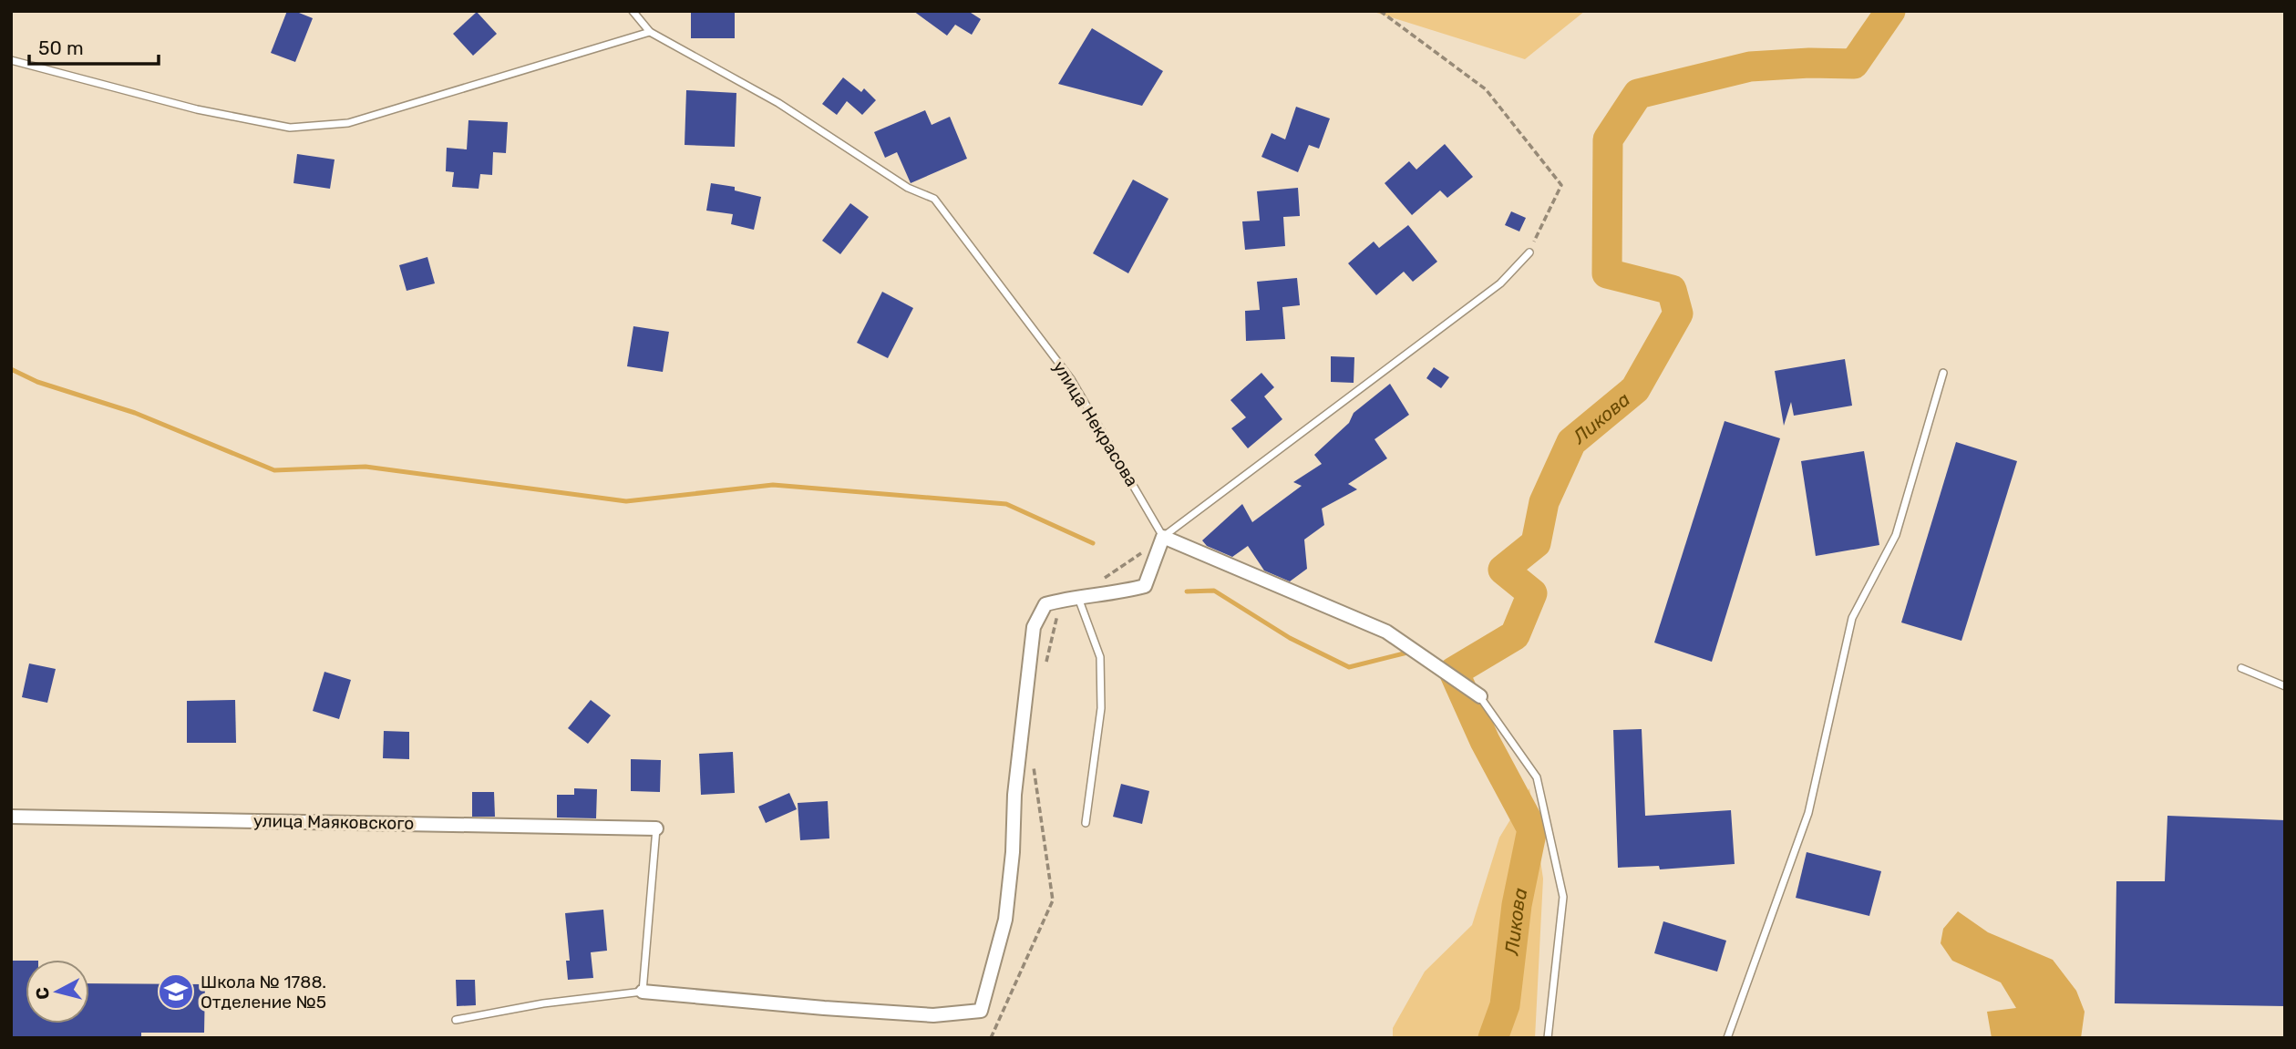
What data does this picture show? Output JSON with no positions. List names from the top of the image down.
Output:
{
  "streets": {
    "street": ["улица Маяковского"],
    "lane": ["улица Некрасова"]
  },
  "water": ["Ликова"],
  "places": {
    "school or university": ["Школа № 1788. Отделение №5"]
  },
  "scale_bar": "50 m",
  "north": "left"
}
